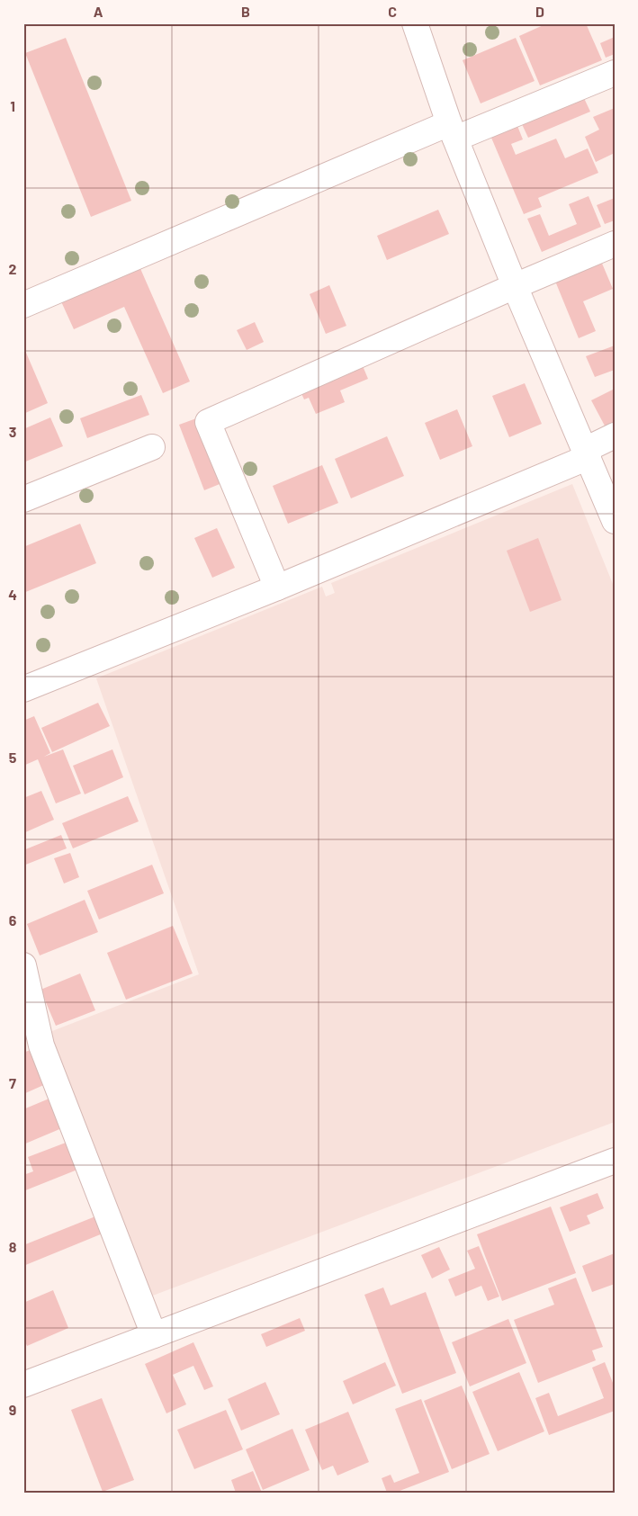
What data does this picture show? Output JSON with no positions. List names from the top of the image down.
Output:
{
  "grid": {
    "columns": [
      "A",
      "B",
      "C",
      "D"
    ],
    "rows": [
      "1",
      "2",
      "3",
      "4",
      "5",
      "6",
      "7",
      "8",
      "9"
    ]
  }
}
